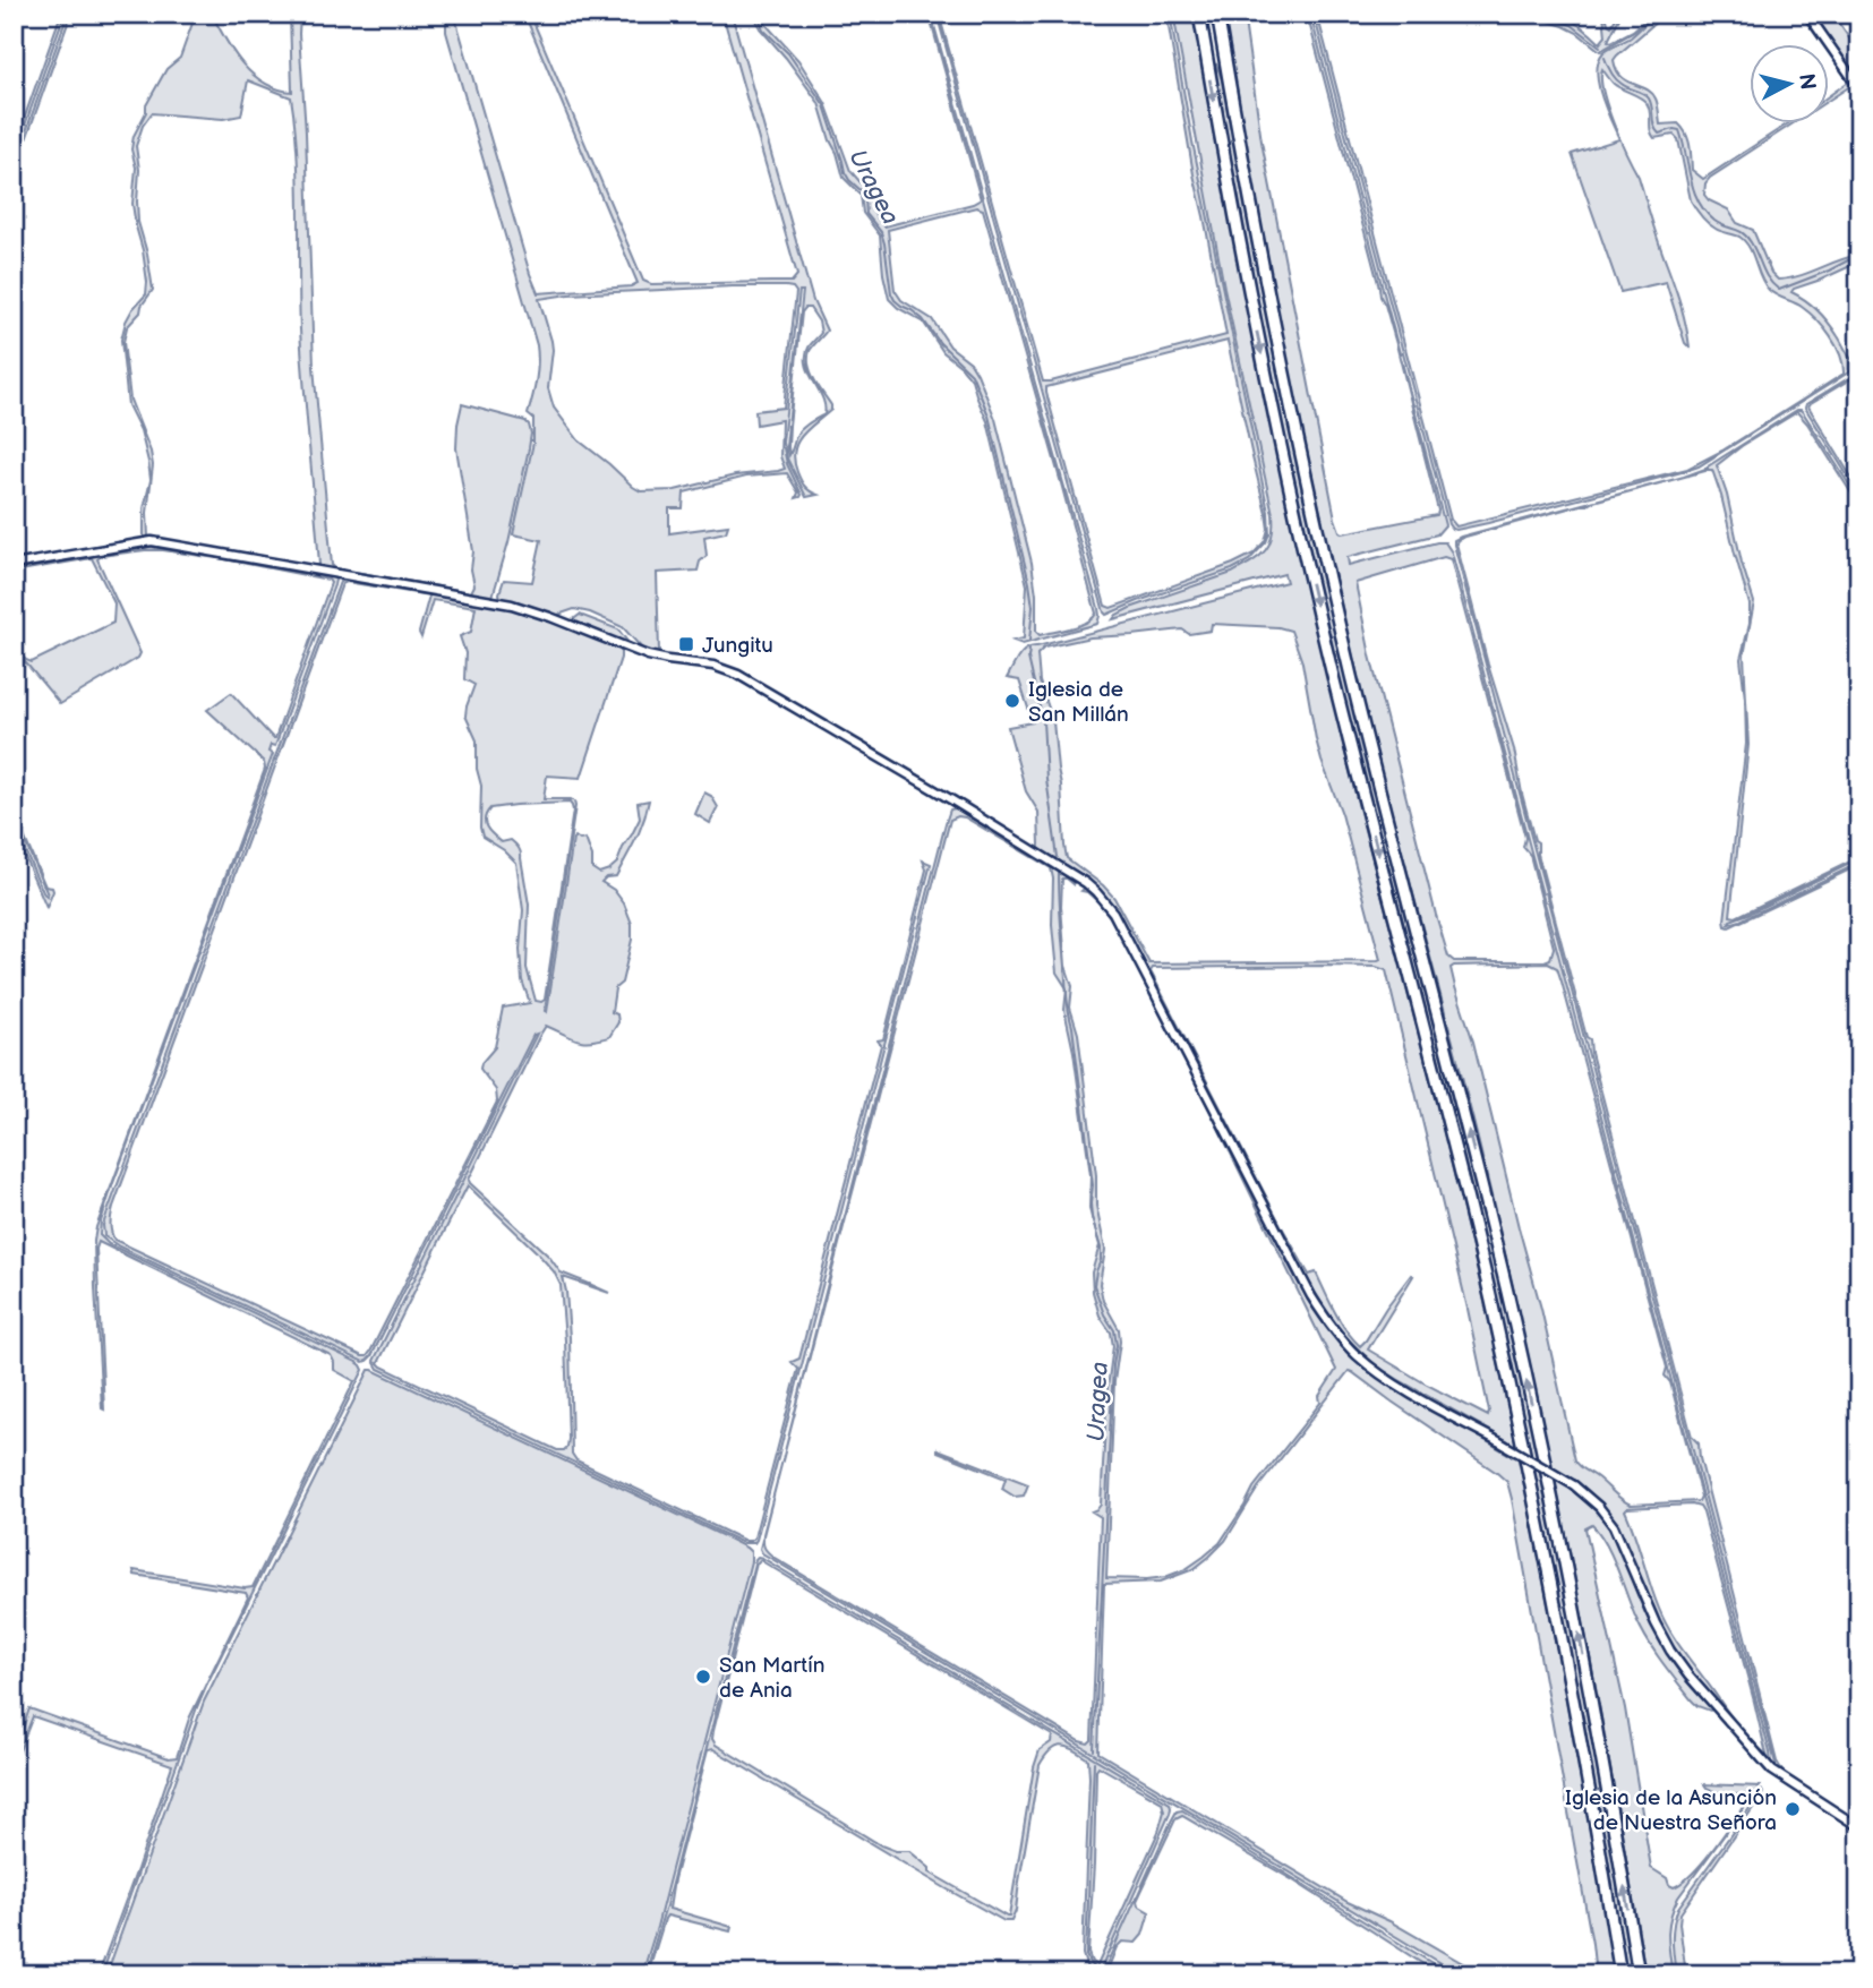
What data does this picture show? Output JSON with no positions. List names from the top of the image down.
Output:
{
  "water": ["Uragea"],
  "places": {
    "transit": ["Jungitu"],
    "other": ["Iglesia de San Millán", "San Martín de Ania", "Iglesia de la Asunción de Nuestra Señora"]
  },
  "north": "right"
}
